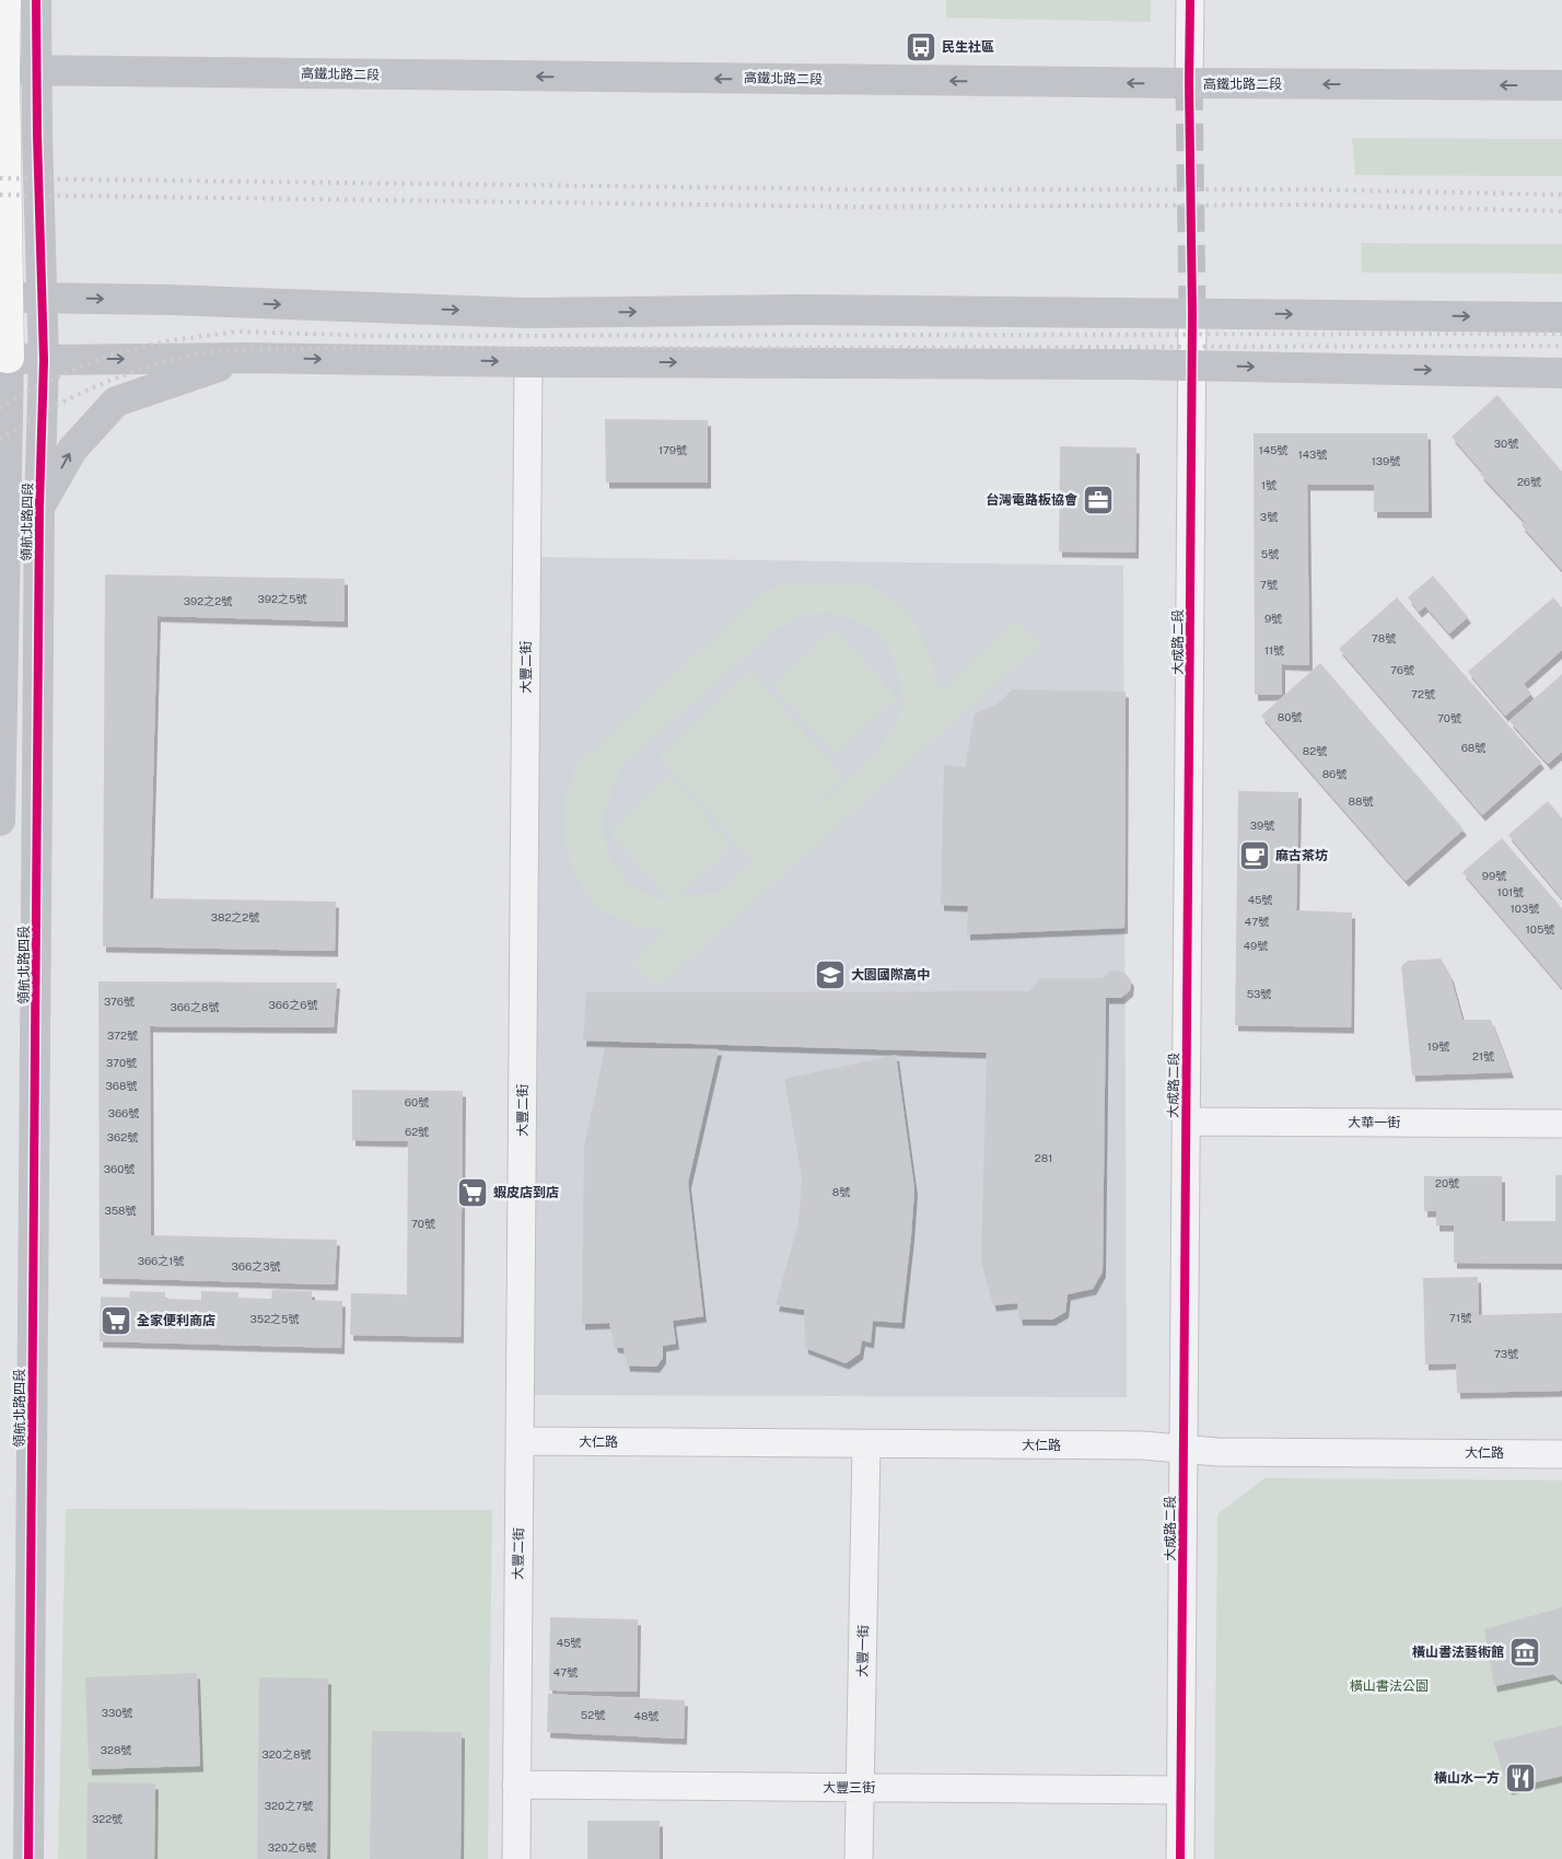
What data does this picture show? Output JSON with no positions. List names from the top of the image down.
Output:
{
  "streets": {
    "main road": ["領航北路四段"],
    "street": [
      "高鐵北路二段",
      "大成路二段",
      "大豐二街",
      "大華一街",
      "大仁路",
      "大豐一街",
      "大豐三街"
    ]
  },
  "crossings": [
    ["高鐵北路二段", "領航北路四段"],
    ["大成路二段", "大華一街"],
    ["大成路二段", "大仁路"],
    ["大成路二段", "大豐三街"],
    ["大豐二街", "大仁路"],
    ["大豐二街", "大豐三街"],
    ["大仁路", "大豐一街"],
    ["大豐一街", "大豐三街"]
  ],
  "parks": ["橫山書法公園"],
  "places": {
    "bus stop": ["民生社區"],
    "office": ["台灣電路板協會"],
    "cafe": ["麻古茶坊"],
    "school or university": ["大園國際高中"],
    "supermarket": ["蝦皮店到店", "全家便利商店"],
    "museum": ["橫山書法藝術館"],
    "restaurant": ["橫山水一方"]
  },
  "house_numbers": [
    "30號",
    "179號",
    "145號",
    "143號",
    "139號",
    "26號",
    "1號",
    "3號",
    "5號",
    "7號",
    "392之5號",
    "392之2號",
    "9號",
    "78號",
    "11號",
    "76號",
    "72號",
    "80號",
    "70號",
    "68號",
    "82號",
    "86號",
    "88號",
    "39號",
    "99號",
    "101號",
    "45號",
    "103號",
    "382之2號",
    "47號",
    "105號",
    "49號",
    "53號",
    "376號",
    "366之6號",
    "366之8號",
    "372號",
    "19號",
    "21號",
    "370號",
    "368號",
    "60號",
    "366號",
    "62號",
    "362號",
    "281",
    "360號",
    "20號",
    "8號",
    "358號",
    "70號",
    "366之1號",
    "366之3號",
    "71號",
    "352之5號",
    "73號",
    "45號",
    "47號",
    "330號",
    "52號",
    "48號",
    "328號",
    "320之8號",
    "320之7號",
    "322號",
    "320之6號"
  ]
}
